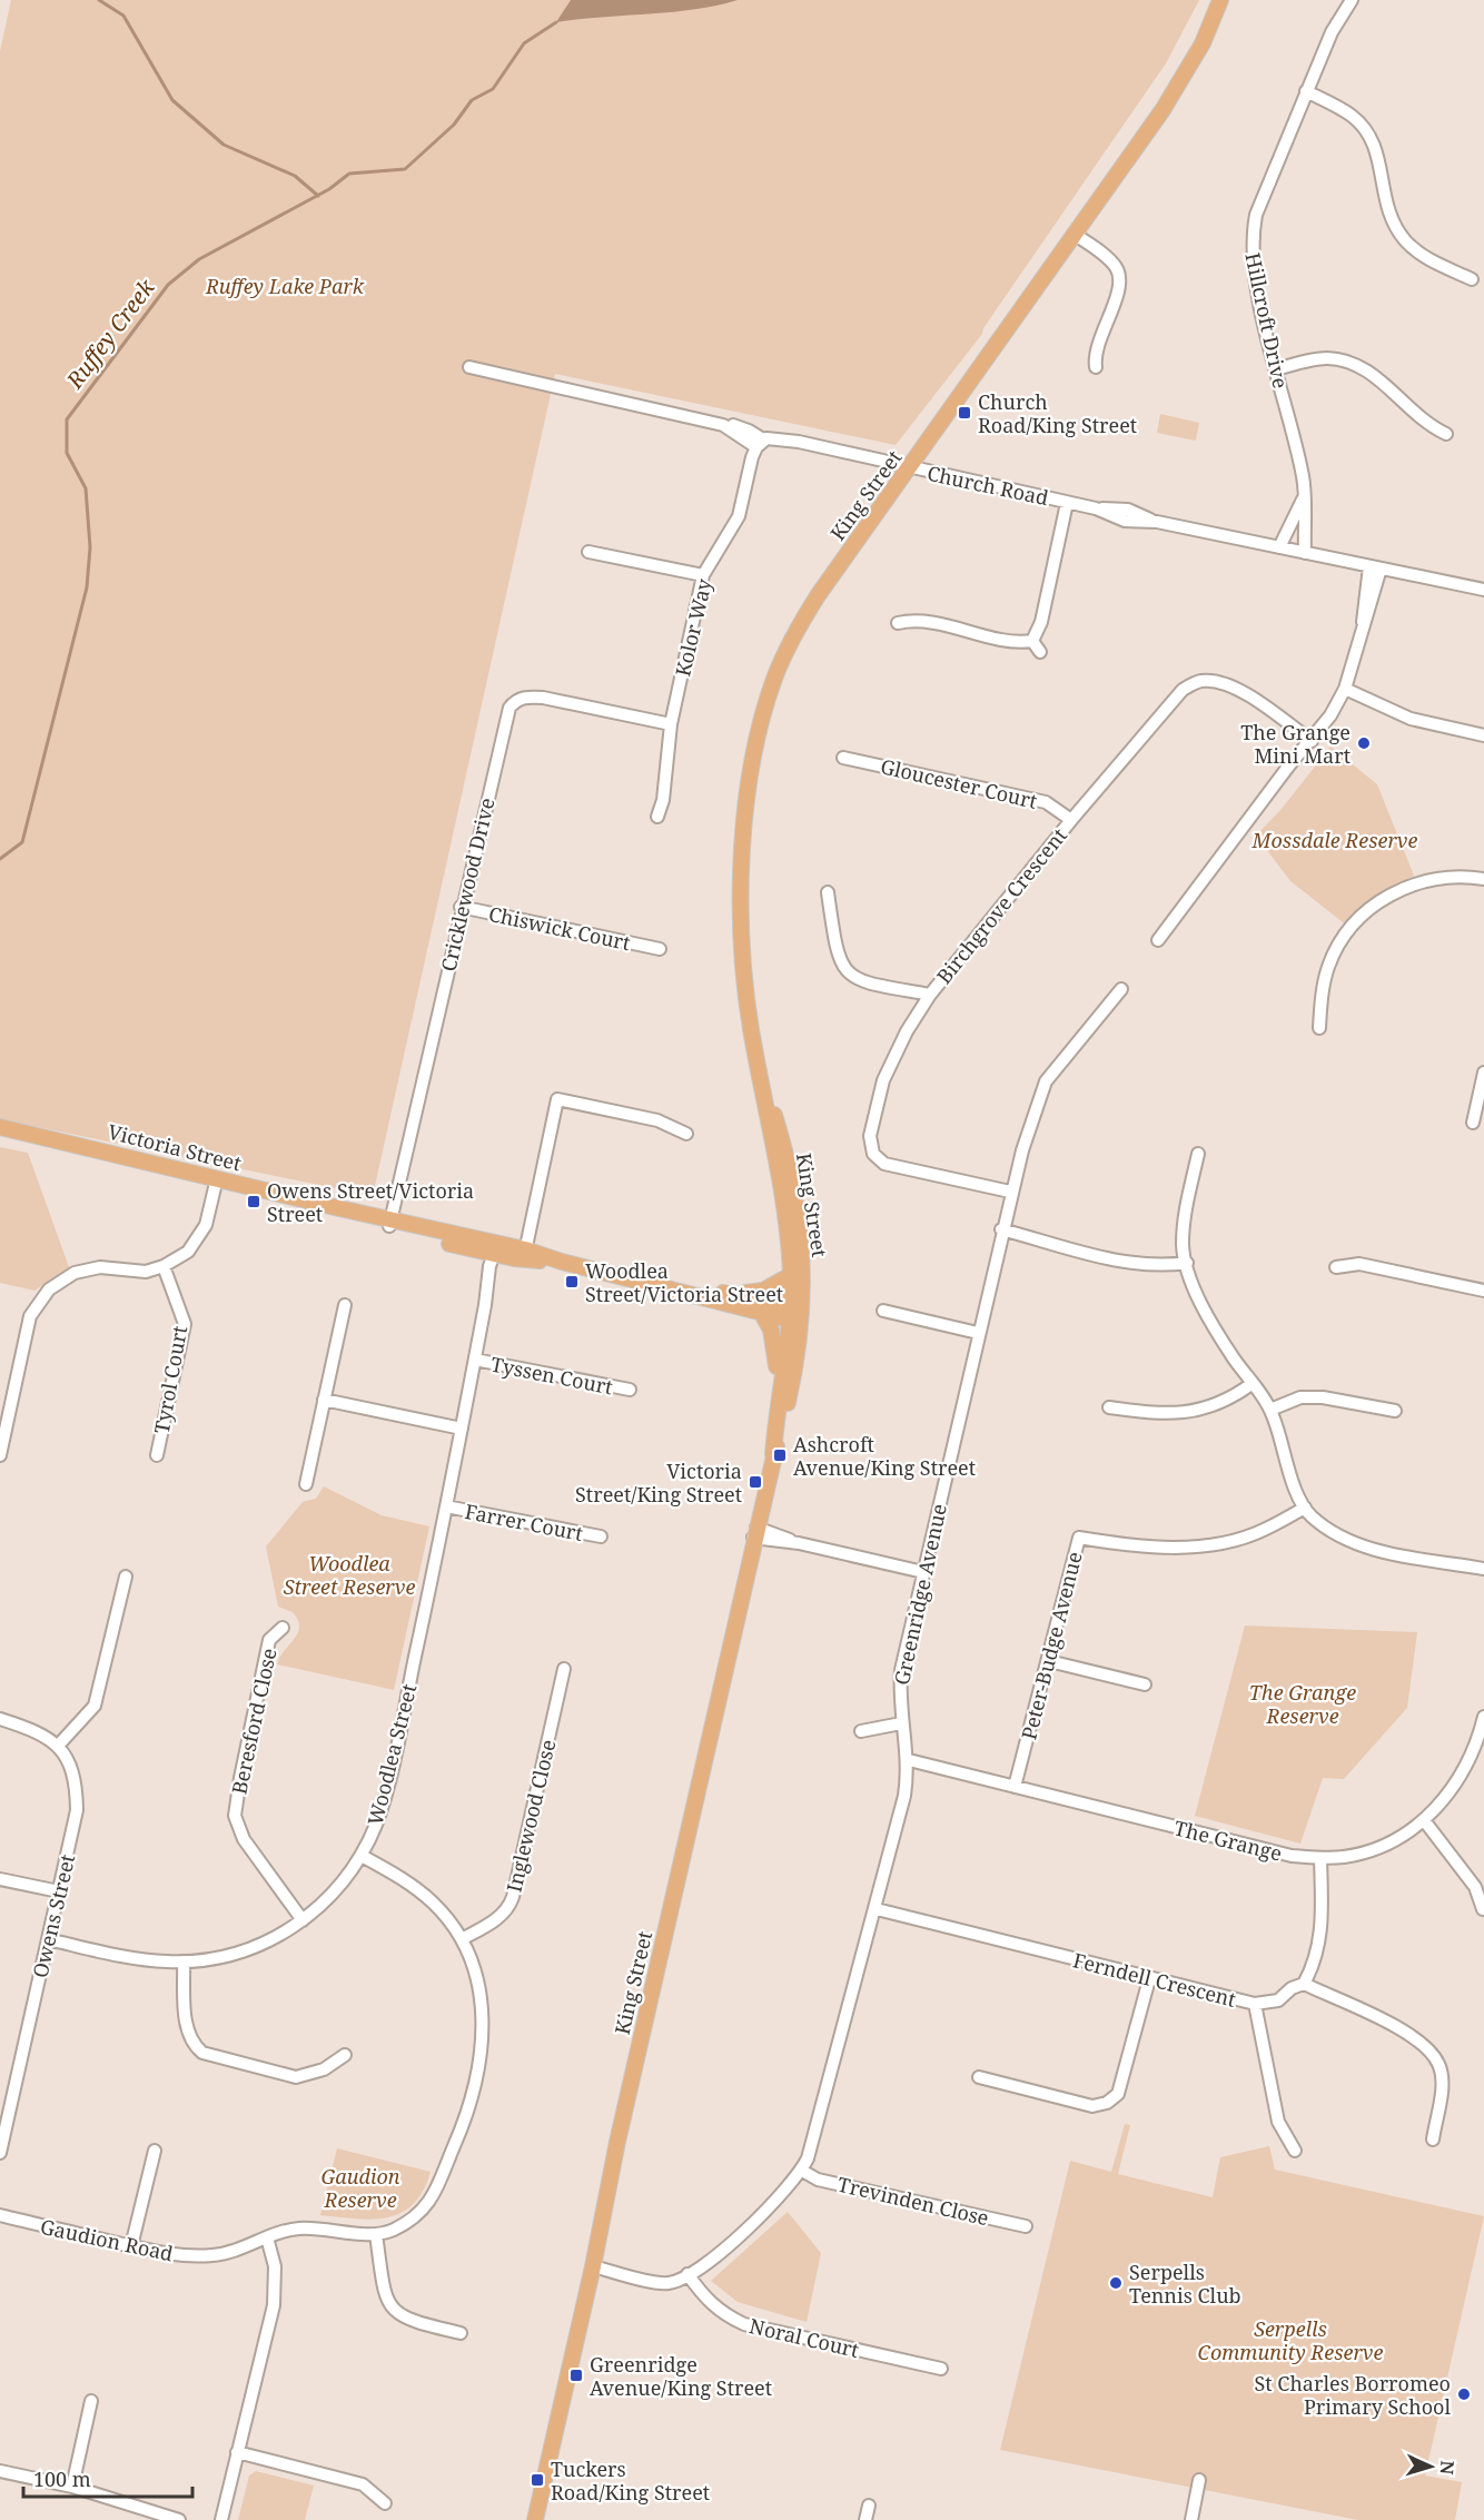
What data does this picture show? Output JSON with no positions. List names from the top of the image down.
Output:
{
  "streets": {
    "main road": ["King Street", "Victoria Street"],
    "street": [
      "Hillcroft Drive",
      "Church Road",
      "Kolor Way",
      "Gloucester Court",
      "Cricklewood Drive",
      "Birchgrove Crescent",
      "Chiswick Court",
      "Tyssen Court",
      "Tyrol Court",
      "Farrer Court",
      "Greenridge Avenue",
      "Peter-Budge Avenue",
      "Beresford Close",
      "Woodlea Street",
      "Inglewood Close",
      "The Grange",
      "Owens Street",
      "Ferndell Crescent",
      "Trevinden Close",
      "Gaudion Road",
      "Noral Court"
    ]
  },
  "crossings": [
    ["Hillcroft Drive", "Church Road"],
    ["Church Road", "King Street"],
    ["Church Road", "Kolor Way"],
    ["King Street", "Victoria Street"],
    ["King Street", "Greenridge Avenue"],
    ["Kolor Way", "Cricklewood Drive"],
    ["Gloucester Court", "Birchgrove Crescent"],
    ["Cricklewood Drive", "Chiswick Court"],
    ["Cricklewood Drive", "Victoria Street"],
    ["Birchgrove Crescent", "Greenridge Avenue"],
    ["Victoria Street", "Woodlea Street"],
    ["Tyssen Court", "Woodlea Street"],
    ["Farrer Court", "Woodlea Street"],
    ["Greenridge Avenue", "The Grange"],
    ["Greenridge Avenue", "Ferndell Crescent"],
    ["Greenridge Avenue", "Trevinden Close"],
    ["Greenridge Avenue", "Noral Court"],
    ["Peter-Budge Avenue", "The Grange"],
    ["Beresford Close", "Woodlea Street"],
    ["Woodlea Street", "Owens Street"],
    ["Woodlea Street", "Gaudion Road"],
    ["Inglewood Close", "Gaudion Road"]
  ],
  "water": ["Ruffey Creek"],
  "parks": [
    "Ruffey Lake Park",
    "Mossdale Reserve",
    "Woodlea Street Reserve",
    "The Grange Reserve",
    "Gaudion Reserve",
    "Serpells Community Reserve"
  ],
  "places": {
    "transit": [
      "Church Road/King Street",
      "Owens Street/Victoria Street",
      "Woodlea Street/Victoria Street",
      "Ashcroft Avenue/King Street",
      "Victoria Street/King Street",
      "Greenridge Avenue/King Street",
      "Tuckers Road/King Street"
    ],
    "other": ["The Grange Mini Mart", "Serpells Tennis Club", "St Charles Borromeo Primary School"]
  },
  "scale_bar": "100 m",
  "north": "right"
}
